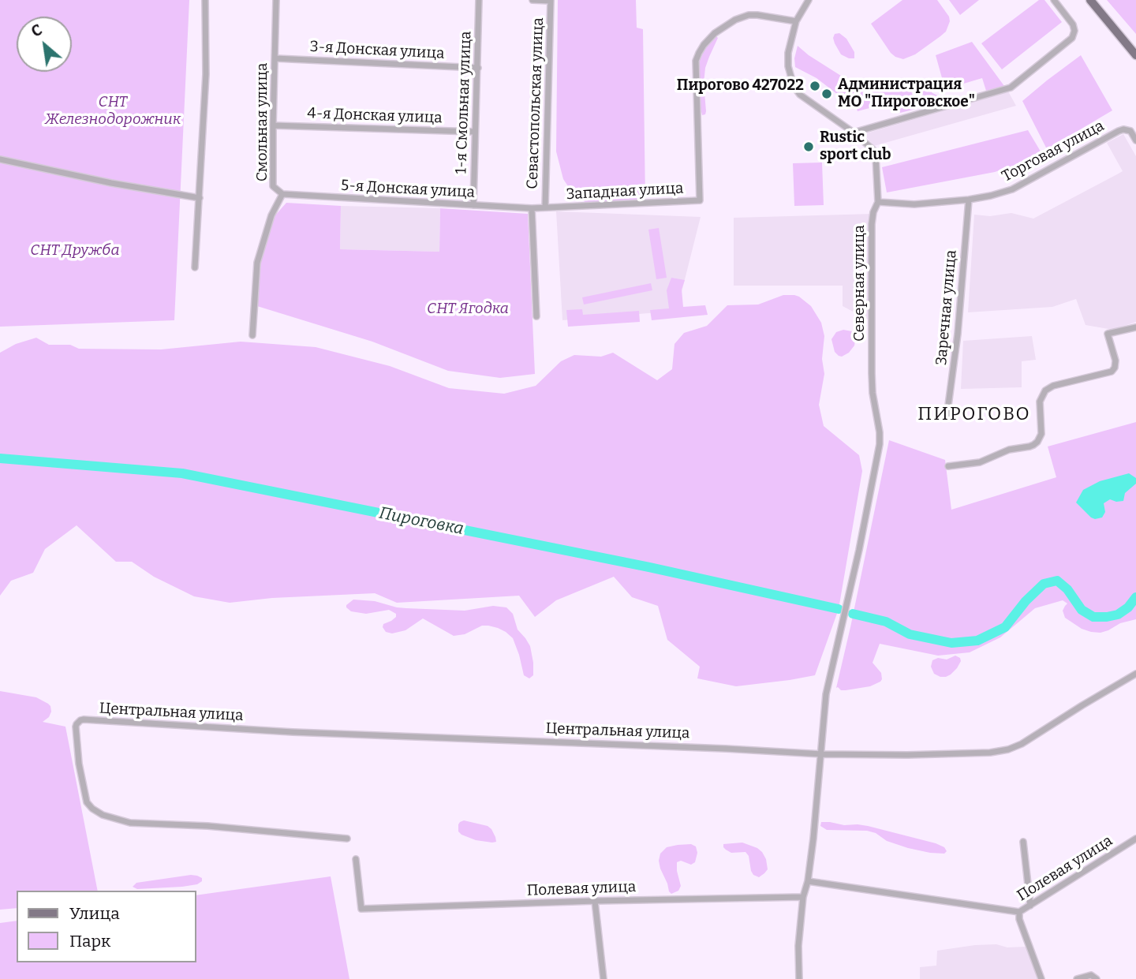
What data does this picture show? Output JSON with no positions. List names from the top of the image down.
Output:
{
  "streets": {
    "street": [
      "3-я Донская улица",
      "1-я Смольная улица",
      "Севастопольская улица",
      "4-я Донская улица",
      "Смольная улица",
      "Торговая улица",
      "5-я Донская улица",
      "Западная улица",
      "Северная улица",
      "Заречная улица",
      "Центральная улица",
      "Полевая улица"
    ]
  },
  "crossings": [
    ["3-я Донская улица", "1-я Смольная улица"],
    ["3-я Донская улица", "Смольная улица"],
    ["1-я Смольная улица", "4-я Донская улица"],
    ["1-я Смольная улица", "5-я Донская улица"],
    ["Севастопольская улица", "Западная улица"],
    ["4-я Донская улица", "Смольная улица"],
    ["Смольная улица", "5-я Донская улица"],
    ["Торговая улица", "Северная улица"],
    ["Торговая улица", "Заречная улица"],
    ["5-я Донская улица", "Западная улица"],
    ["Западная улица", "Северная улица"],
    ["Северная улица", "Центральная улица"],
    ["Северная улица", "Полевая улица"]
  ],
  "districts": ["ПИРОГОВО"],
  "water": ["Пироговка"],
  "parks": ["СНТ Железнодорожник", "СНТ Дружба", "СНТ Ягодка"],
  "places": ["Пирогово 427022", "Администрация МО \"Пироговское\"", "Rustic sport club"],
  "legend": ["Улица", "Парк"],
  "north": "top left"
}
